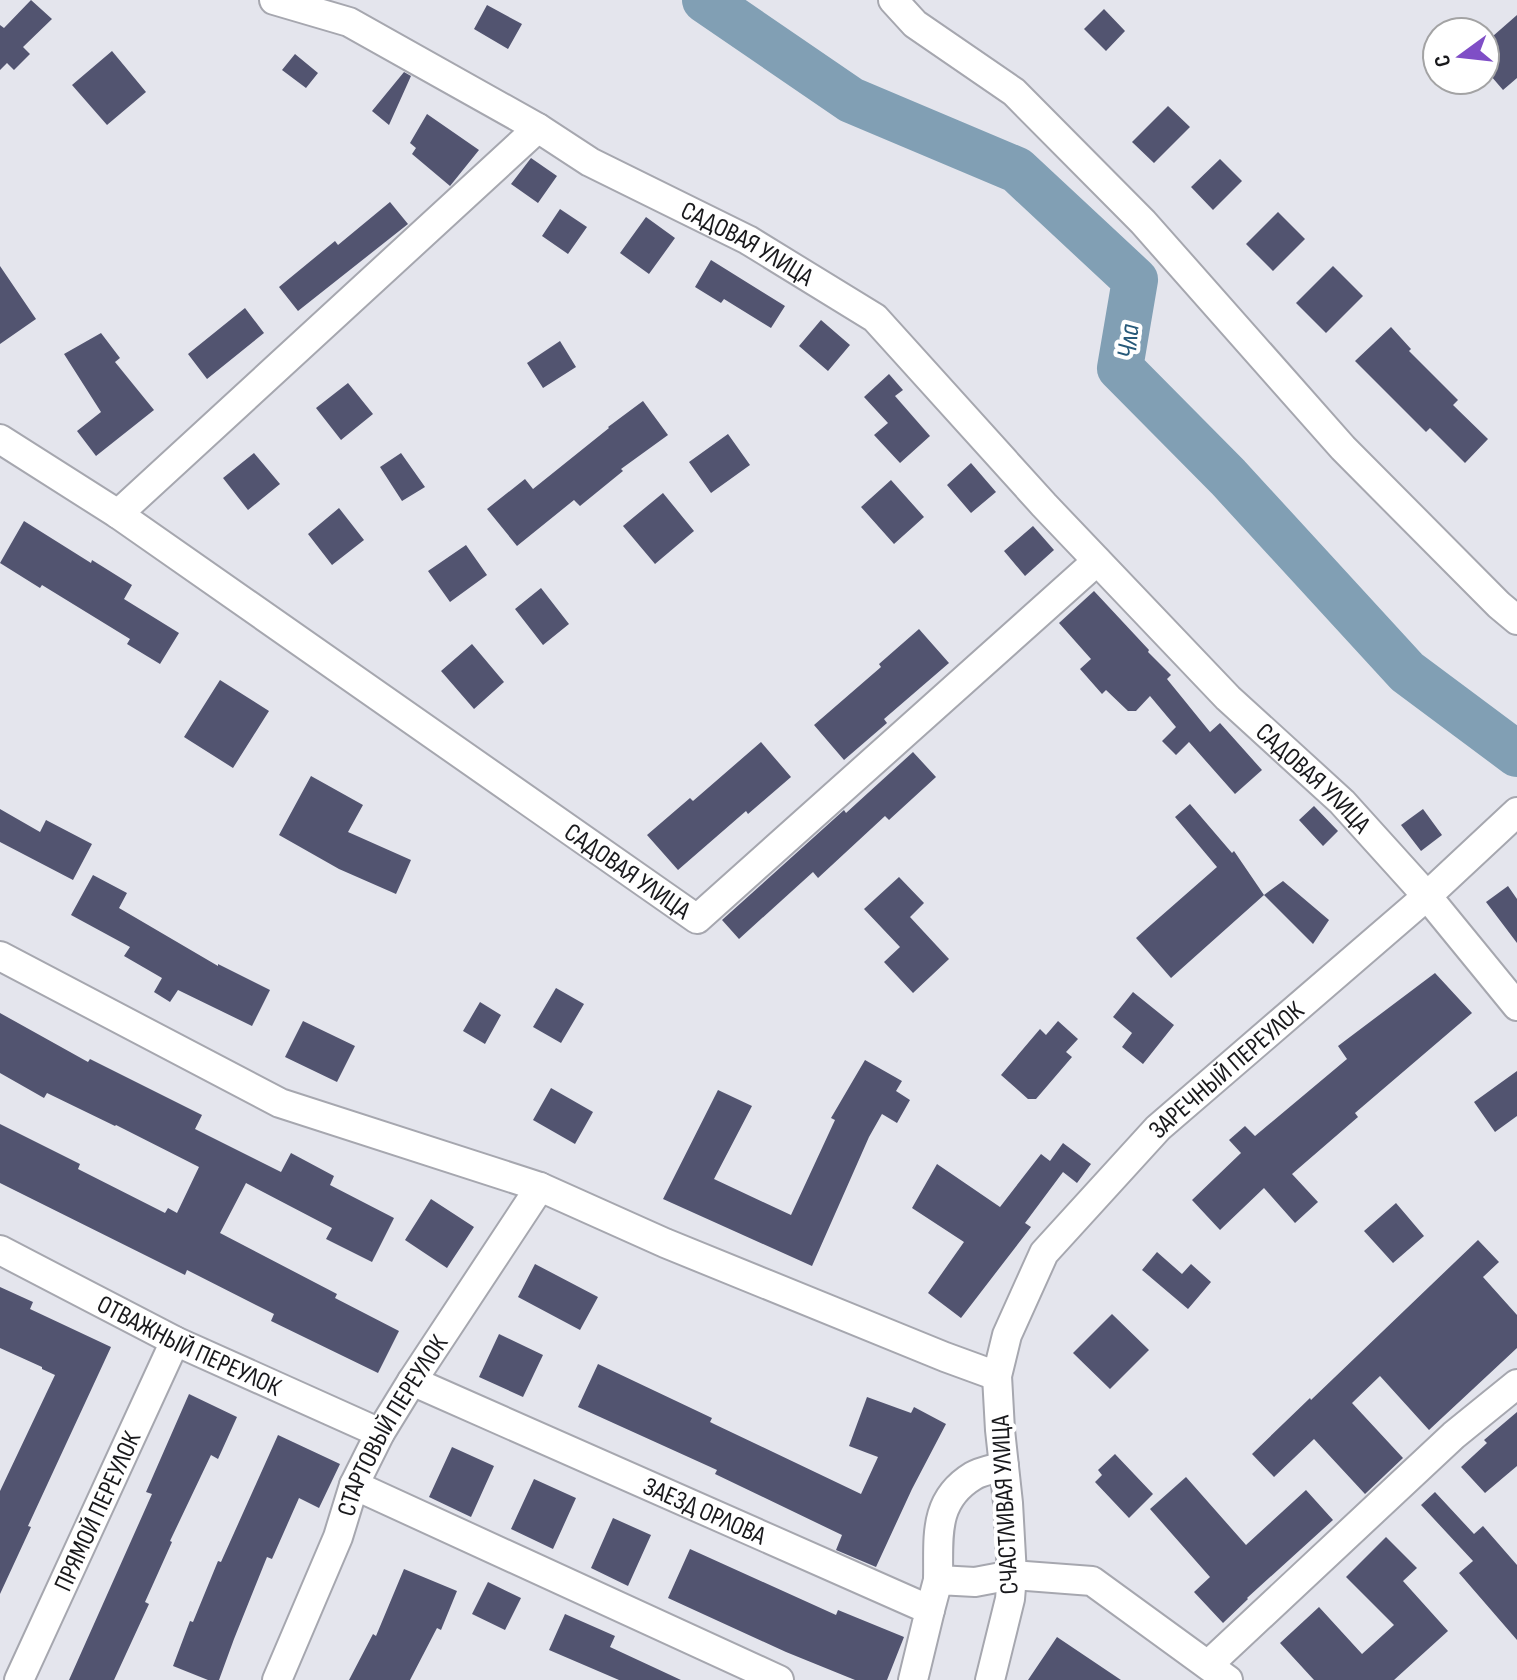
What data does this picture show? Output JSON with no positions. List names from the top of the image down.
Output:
{
  "streets": {
    "street": [
      "САДОВАЯ УЛИЦА",
      "ЗАРЕЧНЫЙ ПЕРЕУЛОК",
      "ОТВАЖНЫЙ ПЕРЕУЛОК",
      "СТАРТОВЫЙ ПЕРЕУЛОК",
      "СЧАСТЛИВАЯ УЛИЦА",
      "ПРЯМОЙ ПЕРЕУЛОК",
      "ЗАЕЗД ОРЛОВА"
    ]
  },
  "crossings": [
    ["САДОВАЯ УЛИЦА", "ЗАРЕЧНЫЙ ПЕРЕУЛОК"],
    ["ЗАРЕЧНЫЙ ПЕРЕУЛОК", "СЧАСТЛИВАЯ УЛИЦА"],
    ["ОТВАЖНЫЙ ПЕРЕУЛОК", "СТАРТОВЫЙ ПЕРЕУЛОК"],
    ["ОТВАЖНЫЙ ПЕРЕУЛОК", "ПРЯМОЙ ПЕРЕУЛОК"],
    ["СТАРТОВЫЙ ПЕРЕУЛОК", "ЗАЕЗД ОРЛОВА"]
  ],
  "water": ["Чла"],
  "north": "left"
}
